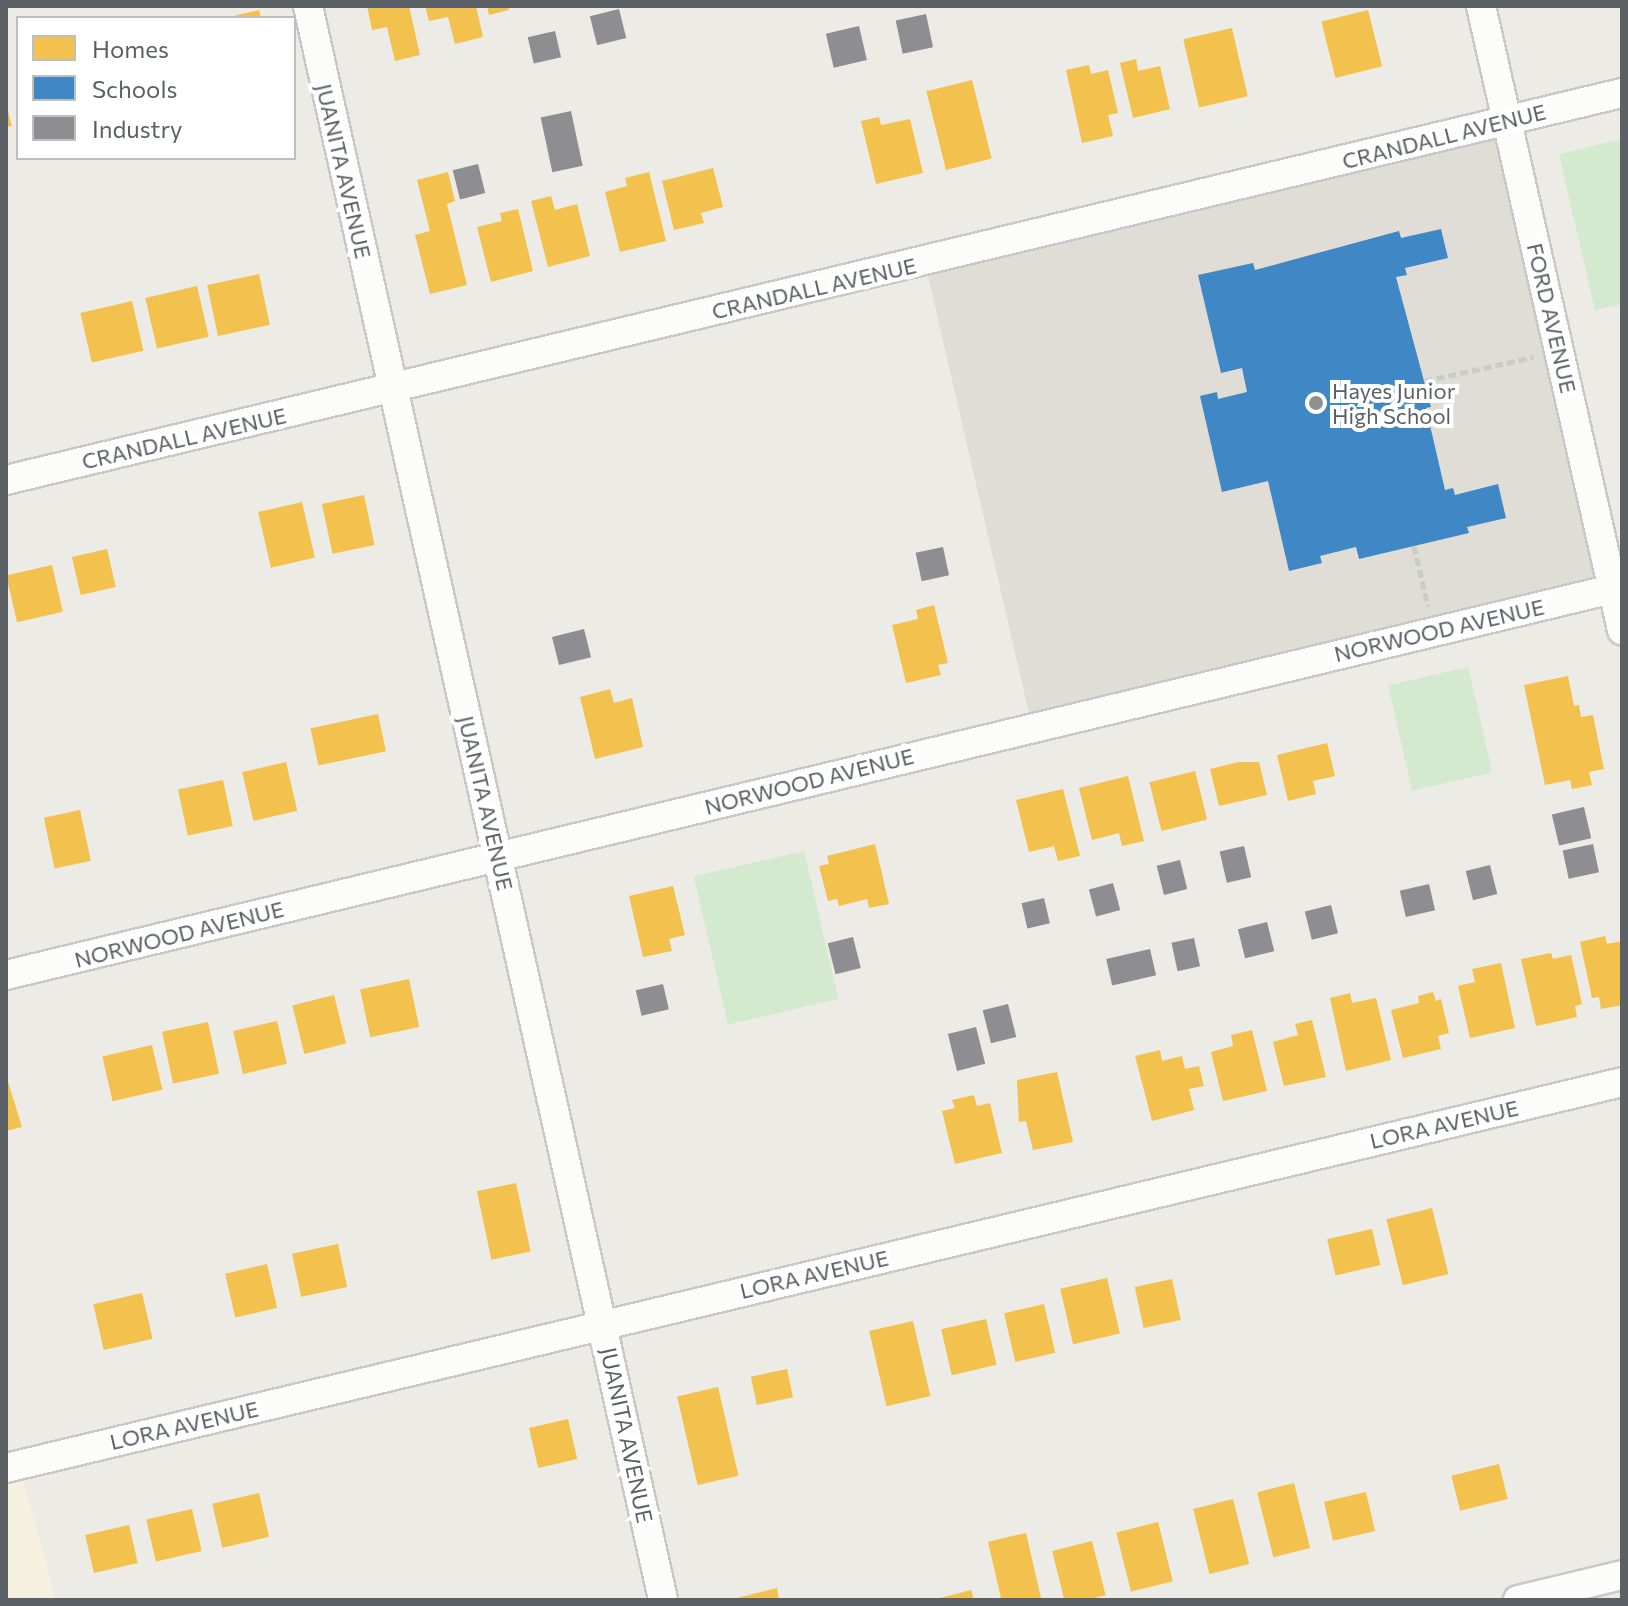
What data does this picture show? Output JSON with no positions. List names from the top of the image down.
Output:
{
  "streets": {
    "street": [
      "CRANDALL AVENUE",
      "JUANITA AVENUE",
      "FORD AVENUE",
      "NORWOOD AVENUE",
      "LORA AVENUE"
    ]
  },
  "crossings": [
    ["CRANDALL AVENUE", "JUANITA AVENUE"],
    ["CRANDALL AVENUE", "FORD AVENUE"],
    ["JUANITA AVENUE", "NORWOOD AVENUE"],
    ["JUANITA AVENUE", "LORA AVENUE"],
    ["FORD AVENUE", "NORWOOD AVENUE"]
  ],
  "places": ["Hayes Junior High School"],
  "legend": ["Homes", "Schools", "Industry"]
}
